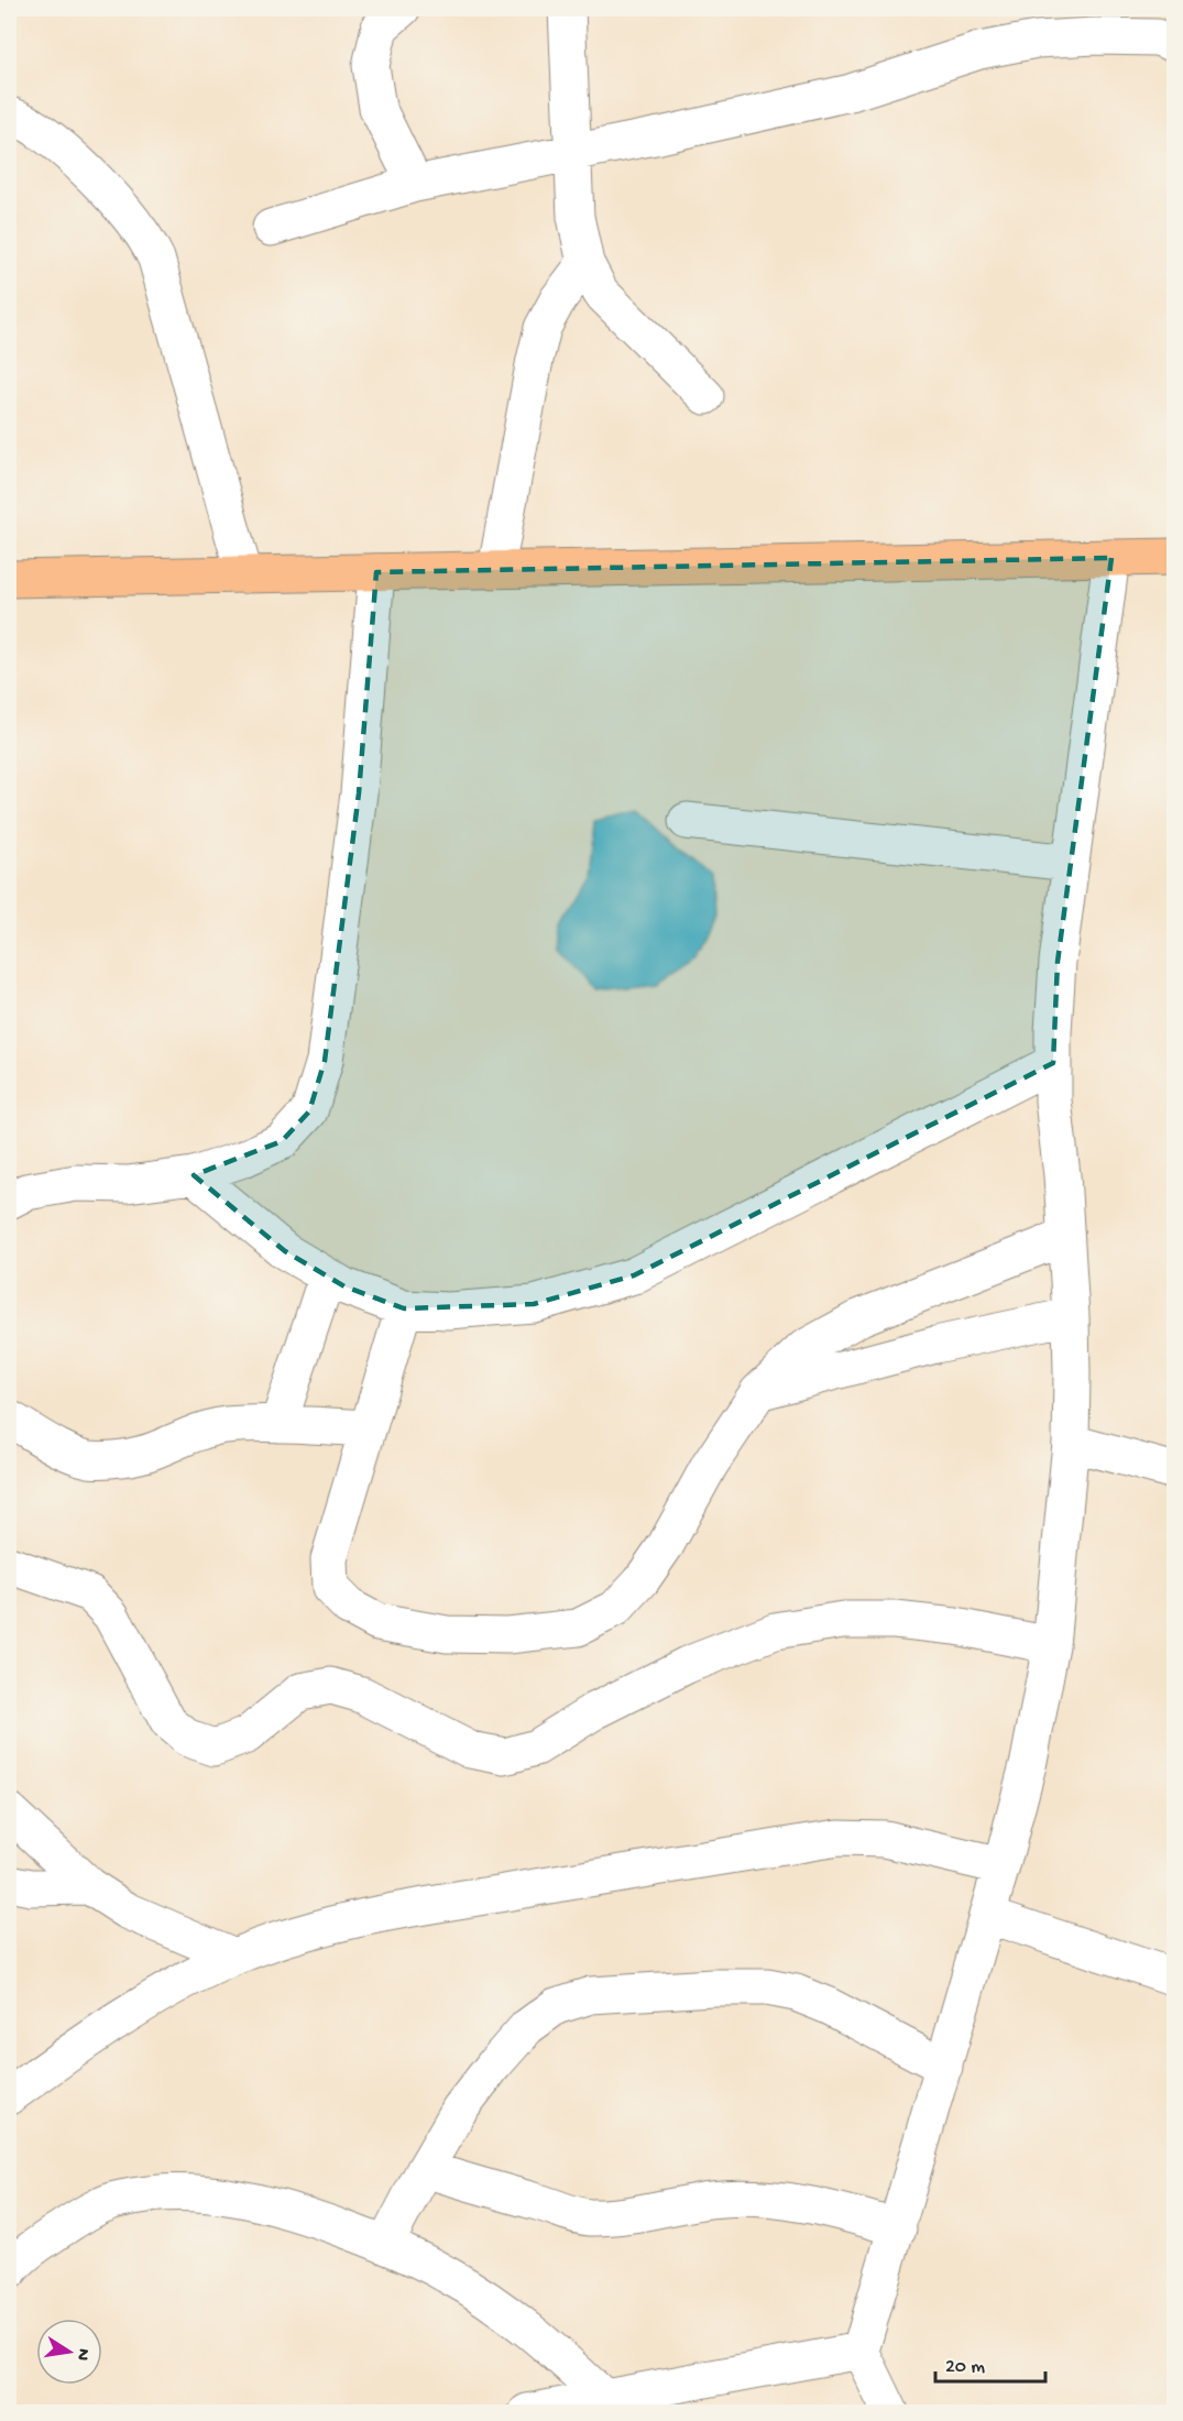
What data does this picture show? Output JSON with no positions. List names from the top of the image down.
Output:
{
  "scale_bar": "20 m",
  "north": "right"
}
